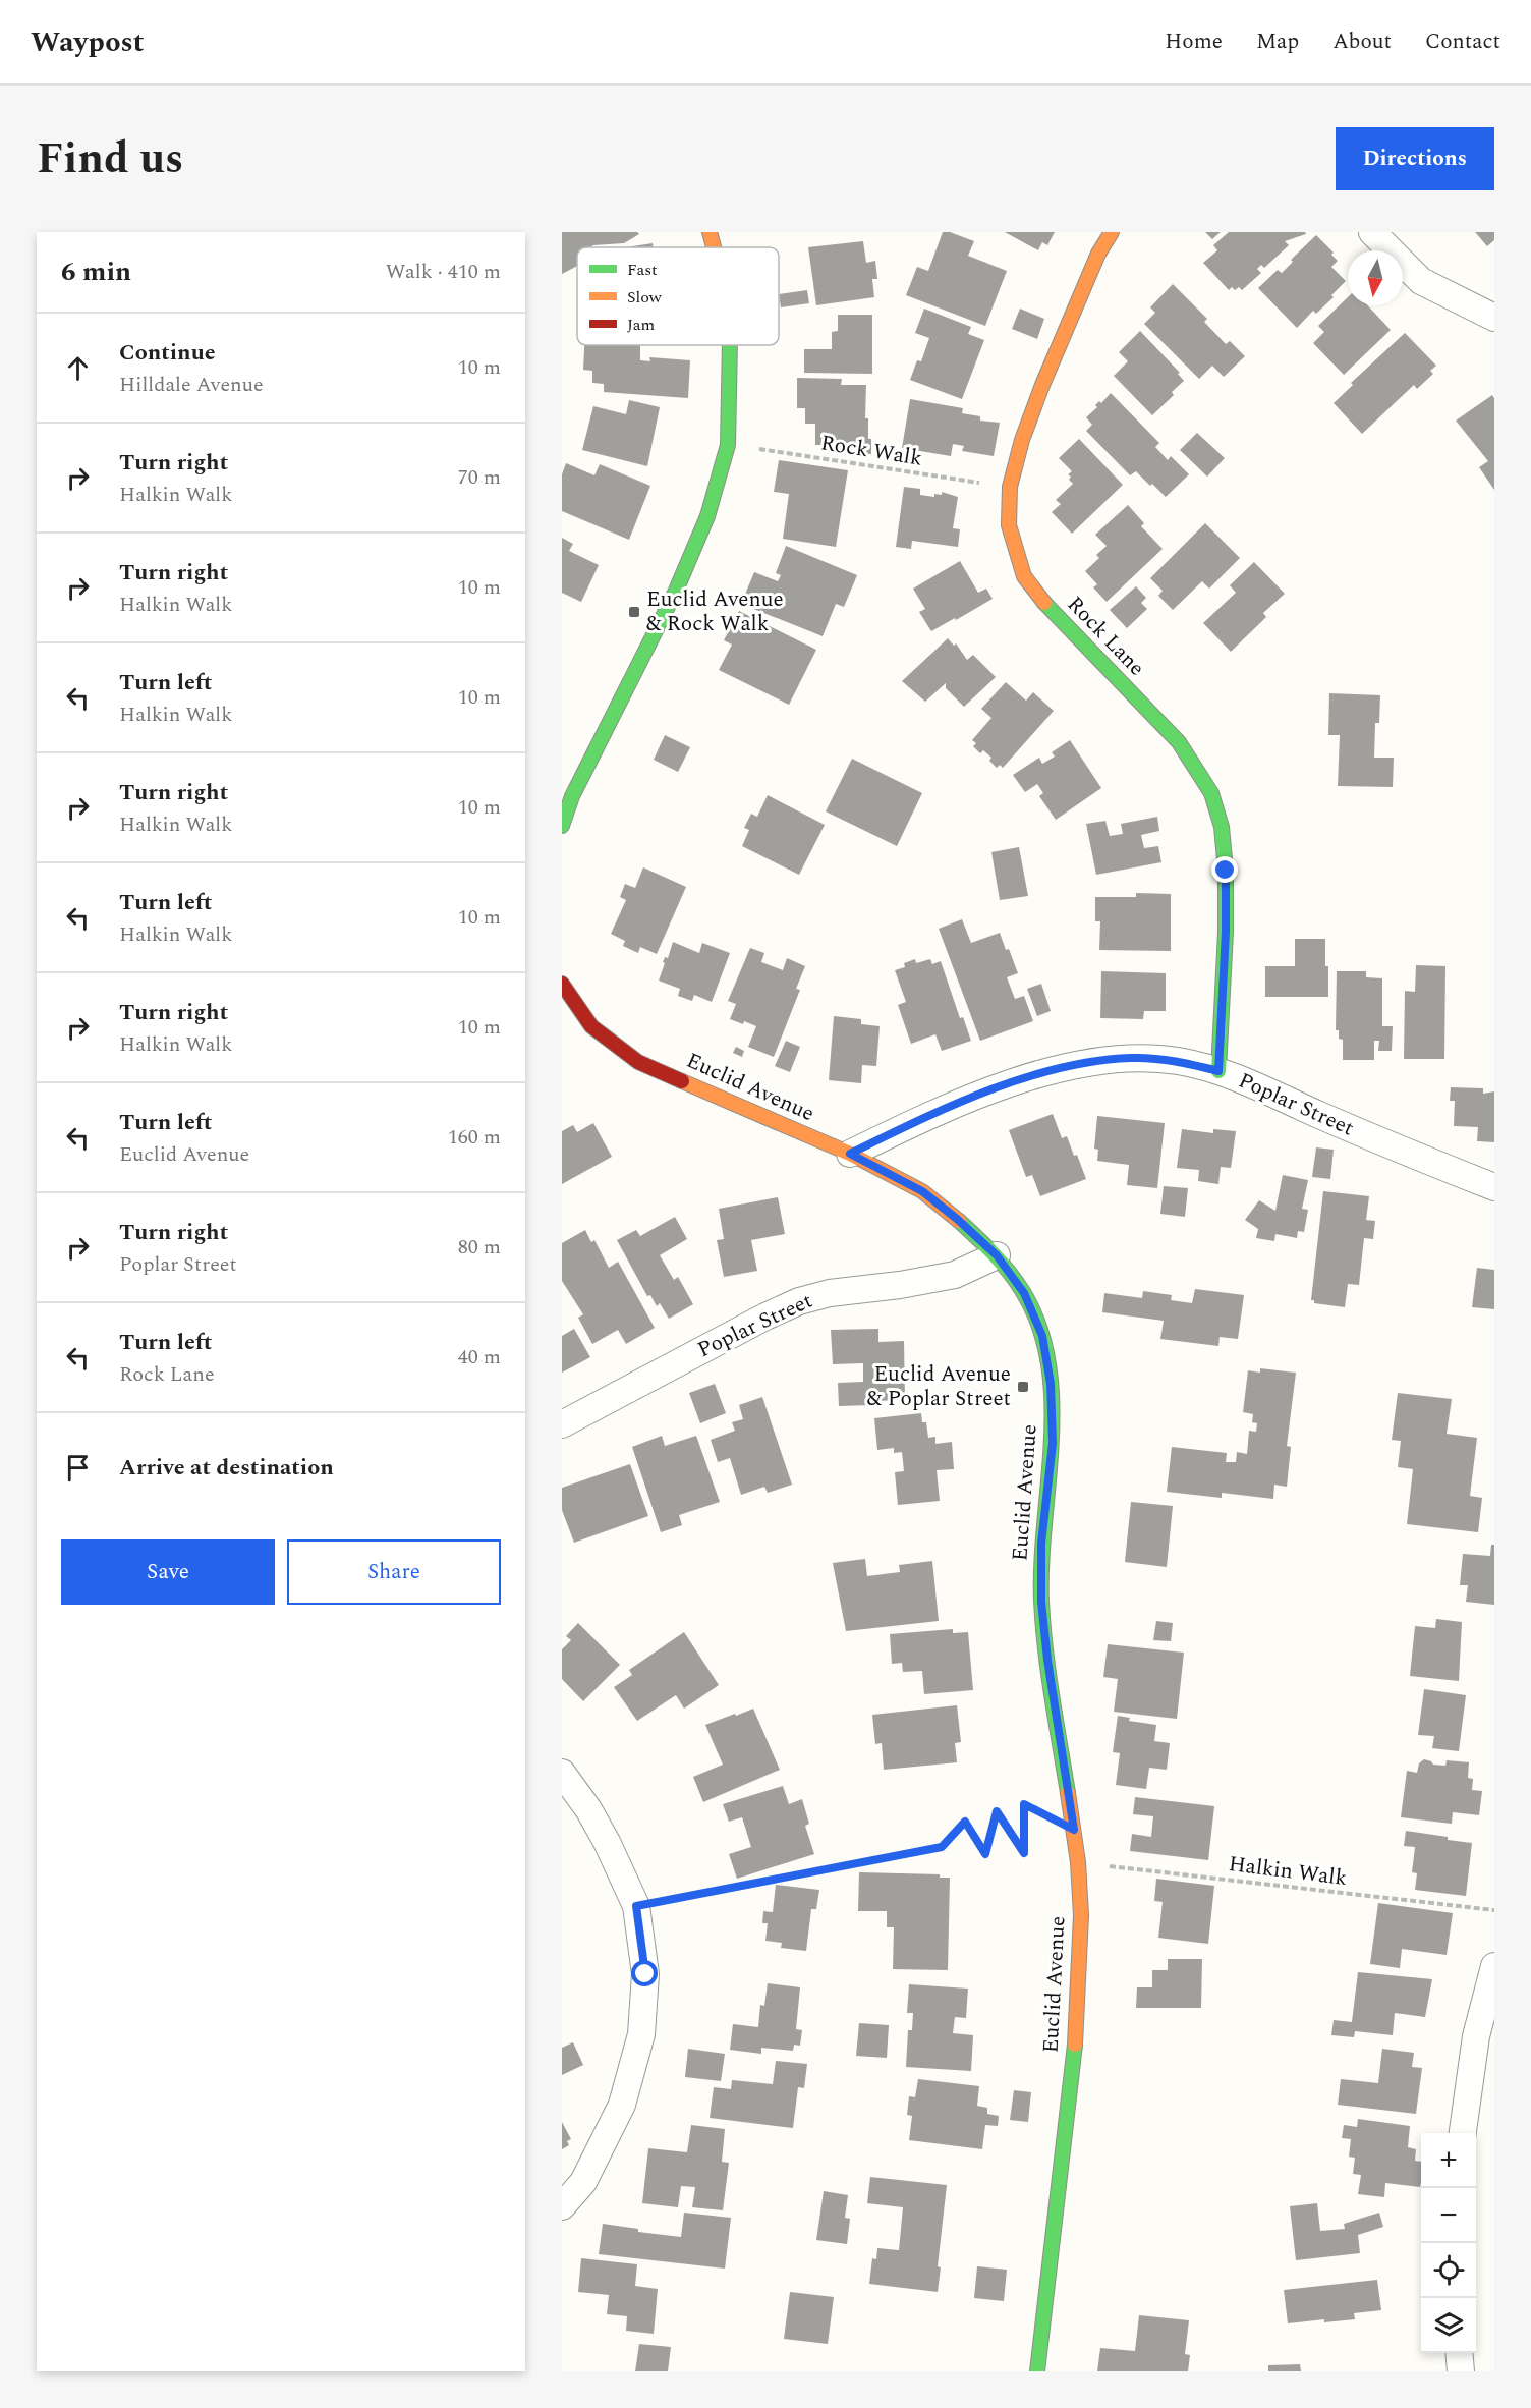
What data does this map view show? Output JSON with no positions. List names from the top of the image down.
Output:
{
  "streets": {
    "street": ["Rock Lane", "Euclid Avenue", "Poplar Street"],
    "path": ["Rock Walk", "Halkin Walk"]
  },
  "crossings": [
    ["Rock Walk", "Rock Lane"],
    ["Rock Lane", "Poplar Street"],
    ["Euclid Avenue", "Poplar Street"],
    ["Euclid Avenue", "Halkin Walk"]
  ],
  "places": {
    "transit": ["Euclid Avenue & Rock Walk", "Euclid Avenue & Poplar Street"]
  },
  "legend": ["Fast", "Slow", "Jam"],
  "north": "bottom",
  "page": {
    "header": "Waypost",
    "nav": [
      "Home",
      "Map",
      "About",
      "Contact"
    ],
    "title": "Find us",
    "buttons": [
      "Directions",
      ["Save", "Share"]
    ],
    "heading": ["6 min", "Walk · 410 m"],
    "list": [
      ["Continue", "Hilldale Avenue", "10 m"],
      ["Turn right", "Halkin Walk", "70 m"],
      ["Turn right", "Halkin Walk", "10 m"],
      ["Turn left", "Halkin Walk", "10 m"],
      ["Turn right", "Halkin Walk", "10 m"],
      ["Turn left", "Halkin Walk", "10 m"],
      ["Turn right", "Halkin Walk", "10 m"],
      ["Turn left", "Euclid Avenue", "160 m"],
      ["Turn right", "Poplar Street", "80 m"],
      ["Turn left", "Rock Lane", "40 m"],
      "Arrive at destination"
    ],
    "map_buttons": ["+", "−"]
  }
}
